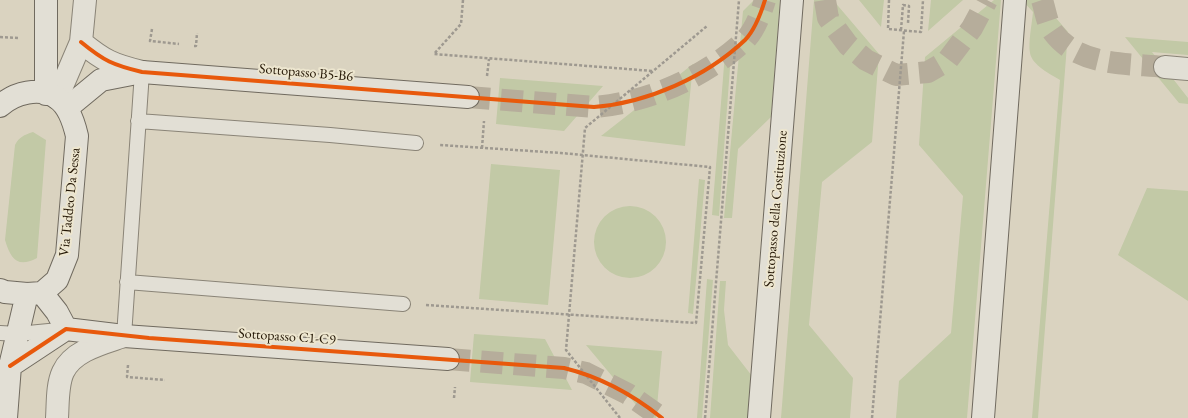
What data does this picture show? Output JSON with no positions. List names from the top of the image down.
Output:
{
  "streets": {
    "street": [
      "Sottopasso B5-B6",
      "Via Taddeo Da Sessa",
      "Sottopasso della Costituzione",
      "Sottopasso C1-C9"
    ]
  }
}
